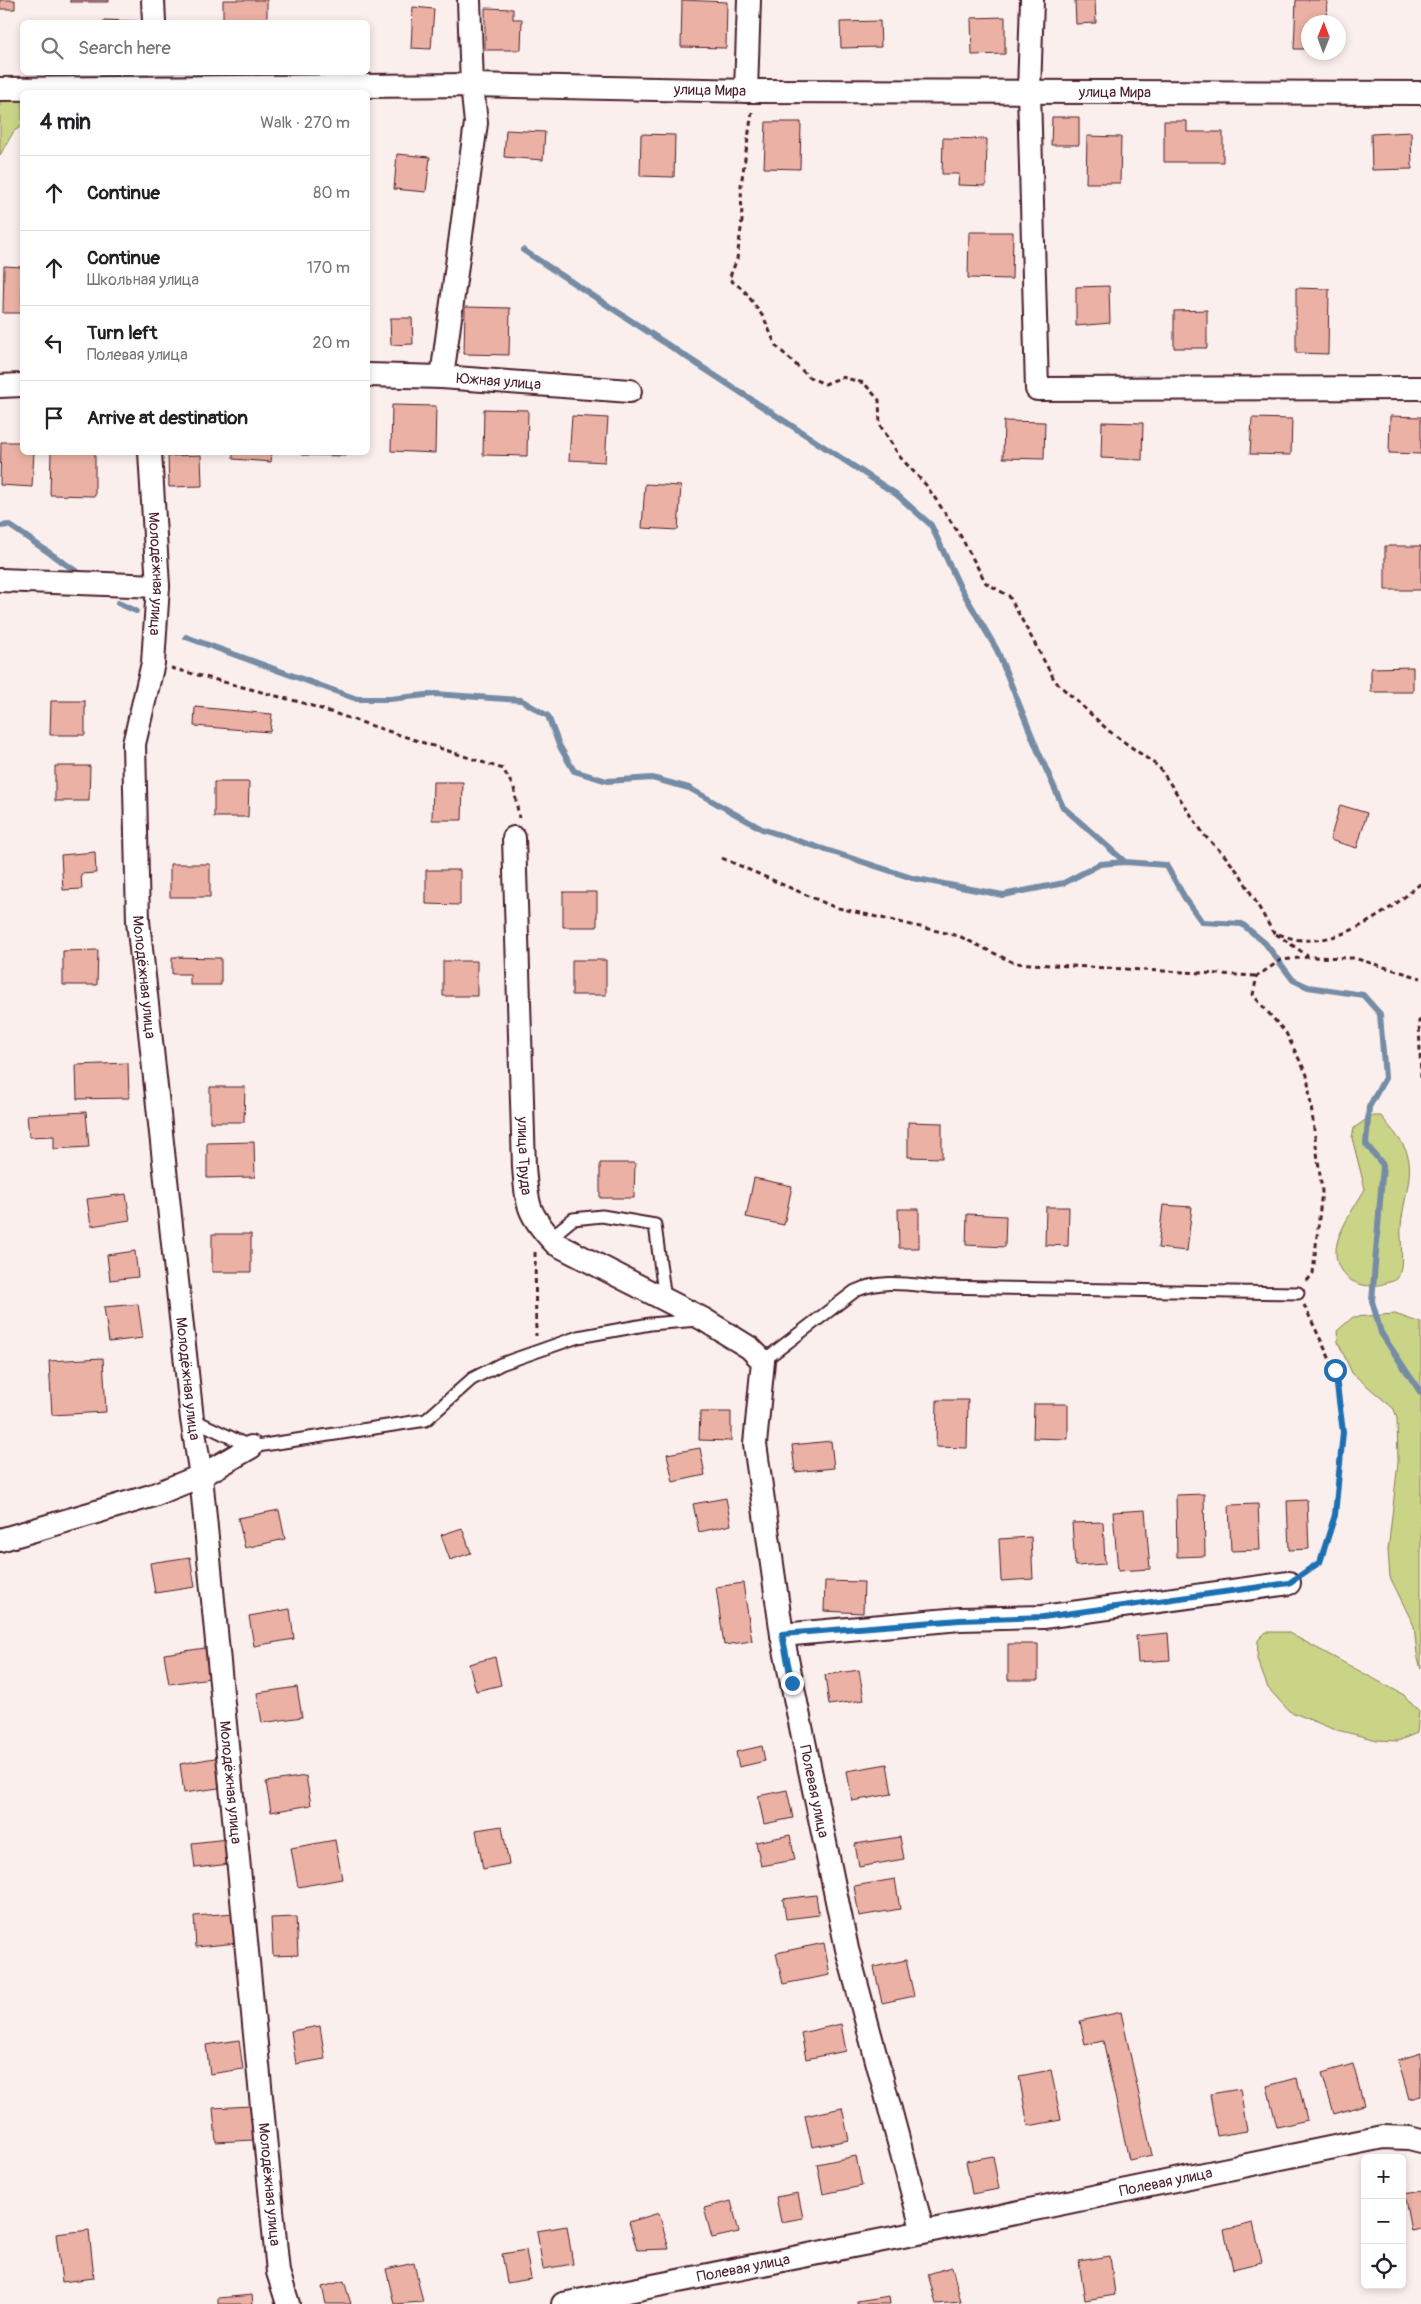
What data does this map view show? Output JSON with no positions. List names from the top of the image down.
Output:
{
  "streets": {
    "street": [
      "улица Мира",
      "Южная улица",
      "Молодёжная улица",
      "улица Труда",
      "Полевая улица"
    ]
  },
  "crossings": [
    ["улица Труда", "Полевая улица"]
  ],
  "north": "top",
  "page": {
    "search": "Search here",
    "heading": ["4 min", "Walk · 270 m"],
    "list": [
      ["Continue", "80 m"],
      ["Continue", "Школьная улица", "170 m"],
      ["Turn left", "Полевая улица", "20 m"],
      "Arrive at destination"
    ],
    "map_buttons": ["+", "−"]
  }
}
